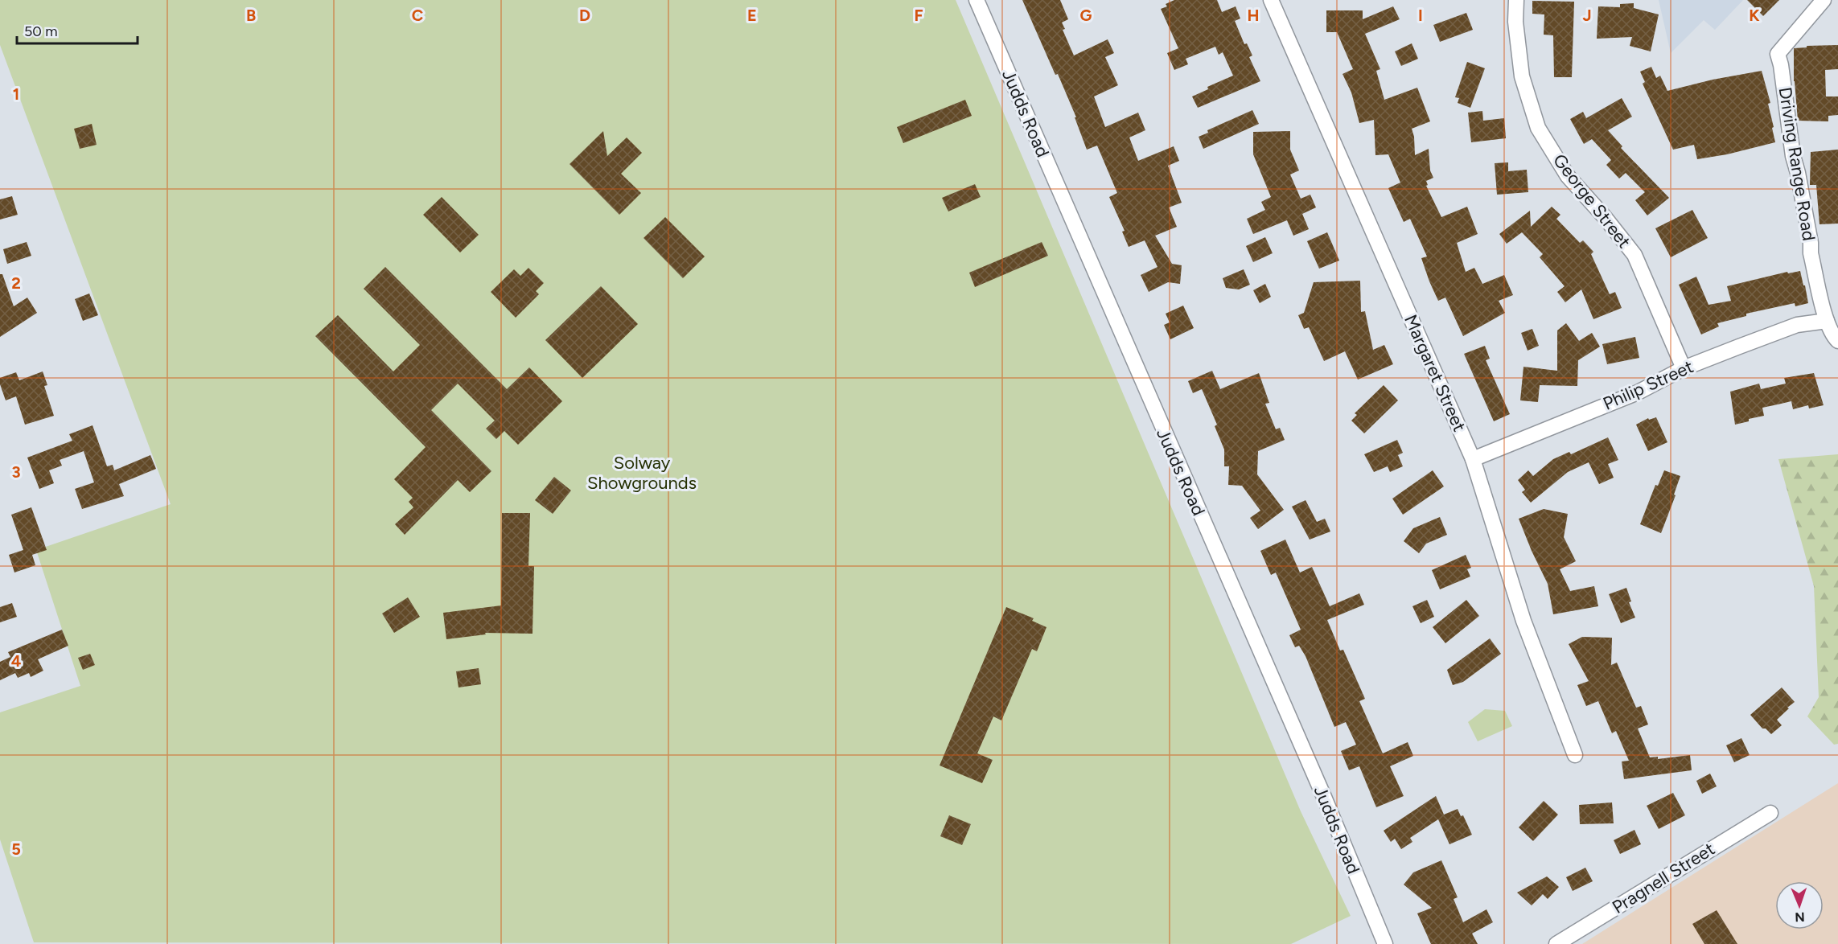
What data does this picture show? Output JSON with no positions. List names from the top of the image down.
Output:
{
  "streets": {
    "street": [
      "Judds Road",
      "Driving Range Road",
      "George Street",
      "Margaret Street",
      "Philip Street",
      "Pragnell Street"
    ]
  },
  "crossings": [
    ["Driving Range Road", "Philip Street"],
    ["George Street", "Philip Street"],
    ["Margaret Street", "Philip Street"]
  ],
  "parks": ["Solway Showgrounds"],
  "scale_bar": "50 m",
  "north": "bottom",
  "grid": {
    "columns": [
      "B",
      "C",
      "D",
      "E",
      "F",
      "G",
      "H",
      "I",
      "J",
      "K"
    ],
    "rows": [
      "1",
      "2",
      "3",
      "4",
      "5"
    ]
  }
}
